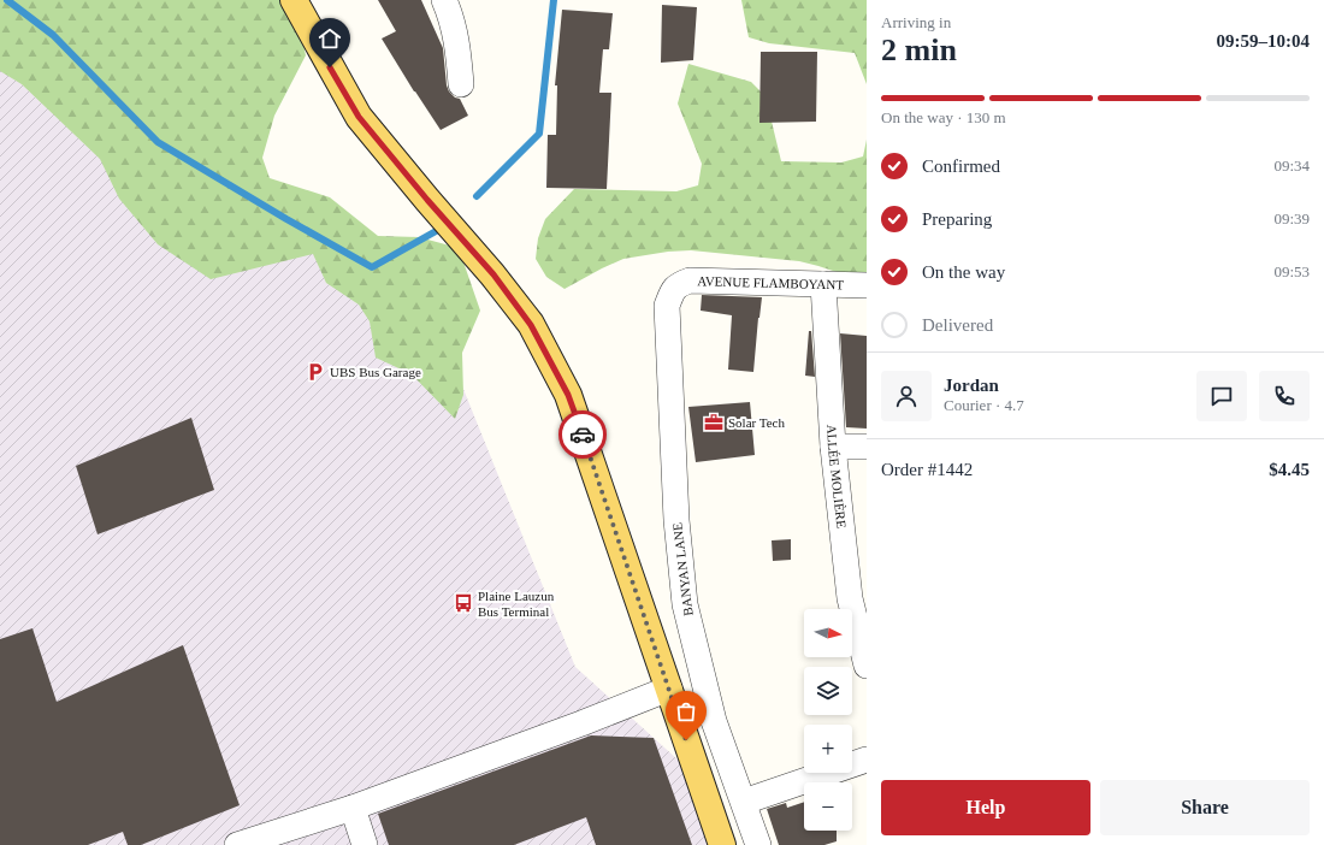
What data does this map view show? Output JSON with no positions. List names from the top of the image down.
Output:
{
  "streets": {
    "street": ["AVENUE FLAMBOYANT", "ALLÉE MOLIÈRE", "BANYAN LANE"]
  },
  "crossings": [
    ["AVENUE FLAMBOYANT", "ALLÉE MOLIÈRE"],
    ["AVENUE FLAMBOYANT", "BANYAN LANE"]
  ],
  "places": {
    "parking": ["UBS Bus Garage"],
    "office": ["Solar Tech"],
    "bus stop": ["Plaine Lauzun Bus Terminal"]
  },
  "north": "right",
  "page": {
    "heading": ["2 min", "Arriving in", "09:59–10:04"],
    "panel": [
      "Jordan",
      "Courier · 4.7",
      "Order #1442",
      "$4.45"
    ],
    "bar": "On the way · 130 m",
    "list": [
      ["Confirmed", "09:34"],
      ["Preparing", "09:39"],
      ["On the way", "09:53"],
      "Delivered"
    ],
    "map_buttons": ["+", "−"],
    "buttons": ["Help", "Share"]
  }
}
